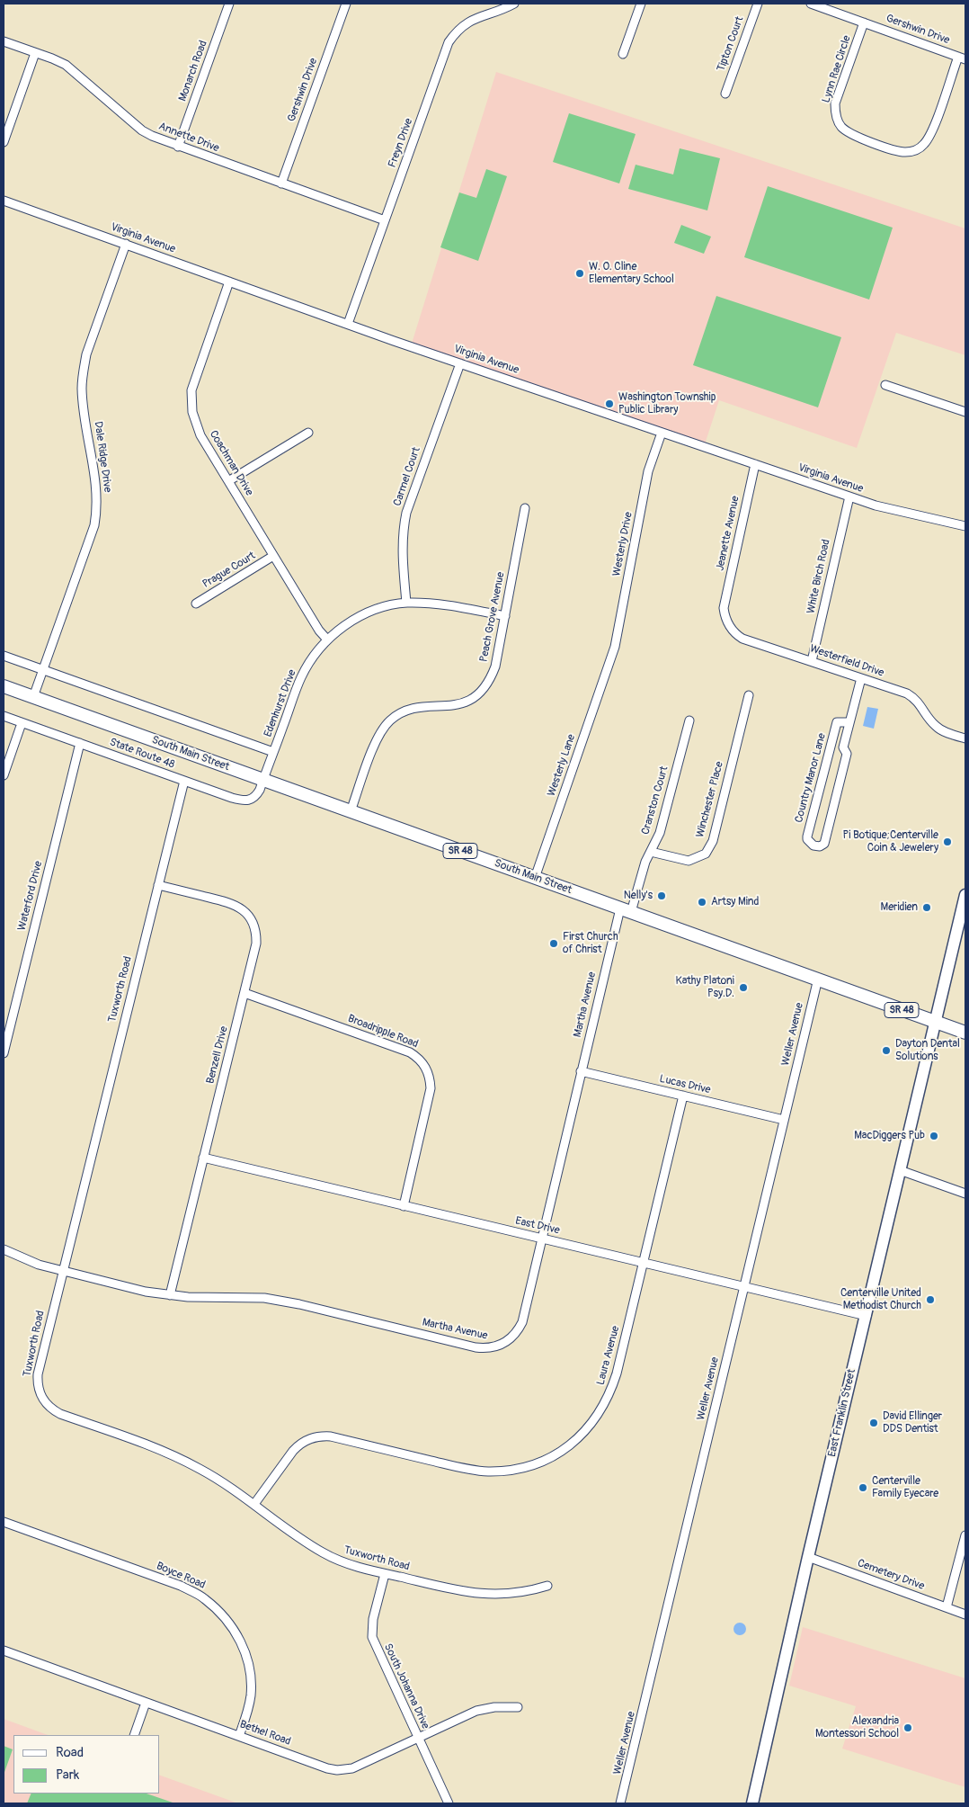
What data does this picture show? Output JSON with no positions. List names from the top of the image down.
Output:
{
  "streets": {
    "main road": ["South Main Street", "SR 48"],
    "street": [
      "Gershwin Drive",
      "Tipton Court",
      "Lynn Rae Circle",
      "Monarch Road",
      "Annette Drive",
      "Freyn Drive",
      "Virginia Avenue",
      "Dale Ridge Drive",
      "Coachman Drive",
      "Carmel Court",
      "Jeanette Avenue",
      "Westerly Drive",
      "Prague Court",
      "White Birch Road",
      "Peach Grove Avenue",
      "Westerfield Drive",
      "Edenhurst Drive",
      "State Route 48",
      "Westerly Lane",
      "Country Manor Lane",
      "Winchester Place",
      "Cranston Court",
      "Waterford Drive",
      "Tuxworth Road",
      "Martha Avenue",
      "Broadripple Road",
      "Weller Avenue",
      "Benzell Drive",
      "Lucas Drive",
      "East Drive",
      "Laura Avenue",
      "East Franklin Street",
      "Cemetery Drive",
      "Boyce Road",
      "South Johanna Drive",
      "Bethel Road"
    ]
  },
  "crossings": [
    ["Gershwin Drive", "Lynn Rae Circle"],
    ["Gershwin Drive", "Annette Drive"],
    ["Monarch Road", "Annette Drive"],
    ["Annette Drive", "Freyn Drive"],
    ["Freyn Drive", "Virginia Avenue"],
    ["Virginia Avenue", "Dale Ridge Drive"],
    ["Virginia Avenue", "Coachman Drive"],
    ["Virginia Avenue", "Carmel Court"],
    ["Virginia Avenue", "Jeanette Avenue"],
    ["Virginia Avenue", "Westerly Drive"],
    ["Virginia Avenue", "White Birch Road"],
    ["Dale Ridge Drive", "South Main Street"],
    ["Coachman Drive", "Prague Court"],
    ["Coachman Drive", "Edenhurst Drive"],
    ["Carmel Court", "Edenhurst Drive"],
    ["Jeanette Avenue", "Westerfield Drive"],
    ["Westerly Drive", "Westerly Lane"],
    ["White Birch Road", "Westerfield Drive"],
    ["Peach Grove Avenue", "Edenhurst Drive"],
    ["Peach Grove Avenue", "South Main Street"],
    ["Westerfield Drive", "Country Manor Lane"],
    ["Edenhurst Drive", "State Route 48"],
    ["Edenhurst Drive", "South Main Street"],
    ["State Route 48", "South Main Street"],
    ["State Route 48", "Waterford Drive"],
    ["State Route 48", "Tuxworth Road"],
    ["South Main Street", "Westerly Lane"],
    ["South Main Street", "Cranston Court"],
    ["South Main Street", "SR 48"],
    ["South Main Street", "Martha Avenue"],
    ["South Main Street", "Weller Avenue"],
    ["South Main Street", "East Franklin Street"],
    ["Winchester Place", "Cranston Court"],
    ["Cranston Court", "Martha Avenue"],
    ["SR 48", "East Franklin Street"],
    ["Tuxworth Road", "Martha Avenue"],
    ["Tuxworth Road", "Benzell Drive"],
    ["Tuxworth Road", "Laura Avenue"],
    ["Tuxworth Road", "South Johanna Drive"],
    ["Martha Avenue", "Benzell Drive"],
    ["Martha Avenue", "Lucas Drive"],
    ["Martha Avenue", "East Drive"],
    ["Broadripple Road", "Benzell Drive"],
    ["Broadripple Road", "East Drive"],
    ["Weller Avenue", "Lucas Drive"],
    ["Weller Avenue", "East Drive"],
    ["Benzell Drive", "East Drive"],
    ["Lucas Drive", "Laura Avenue"],
    ["East Drive", "Laura Avenue"],
    ["East Drive", "East Franklin Street"],
    ["East Franklin Street", "Cemetery Drive"],
    ["Boyce Road", "Bethel Road"],
    ["South Johanna Drive", "Bethel Road"]
  ],
  "places": [
    "W. O. Cline Elementary School",
    "Washington Township Public Library",
    "Pi Botique;Centerville Coin & Jewelery",
    "Nelly's",
    "Artsy Mind",
    "Meridien",
    "First Church of Christ",
    "Kathy Platoni Psy.D.",
    "Dayton Dental Solutions",
    "MacDiggers Pub",
    "Centerville United Methodist Church",
    "David Ellinger DDS Dentist",
    "Centerville Family Eyecare",
    "Alexandria Montessori School"
  ],
  "legend": ["Road", "Park"]
}
